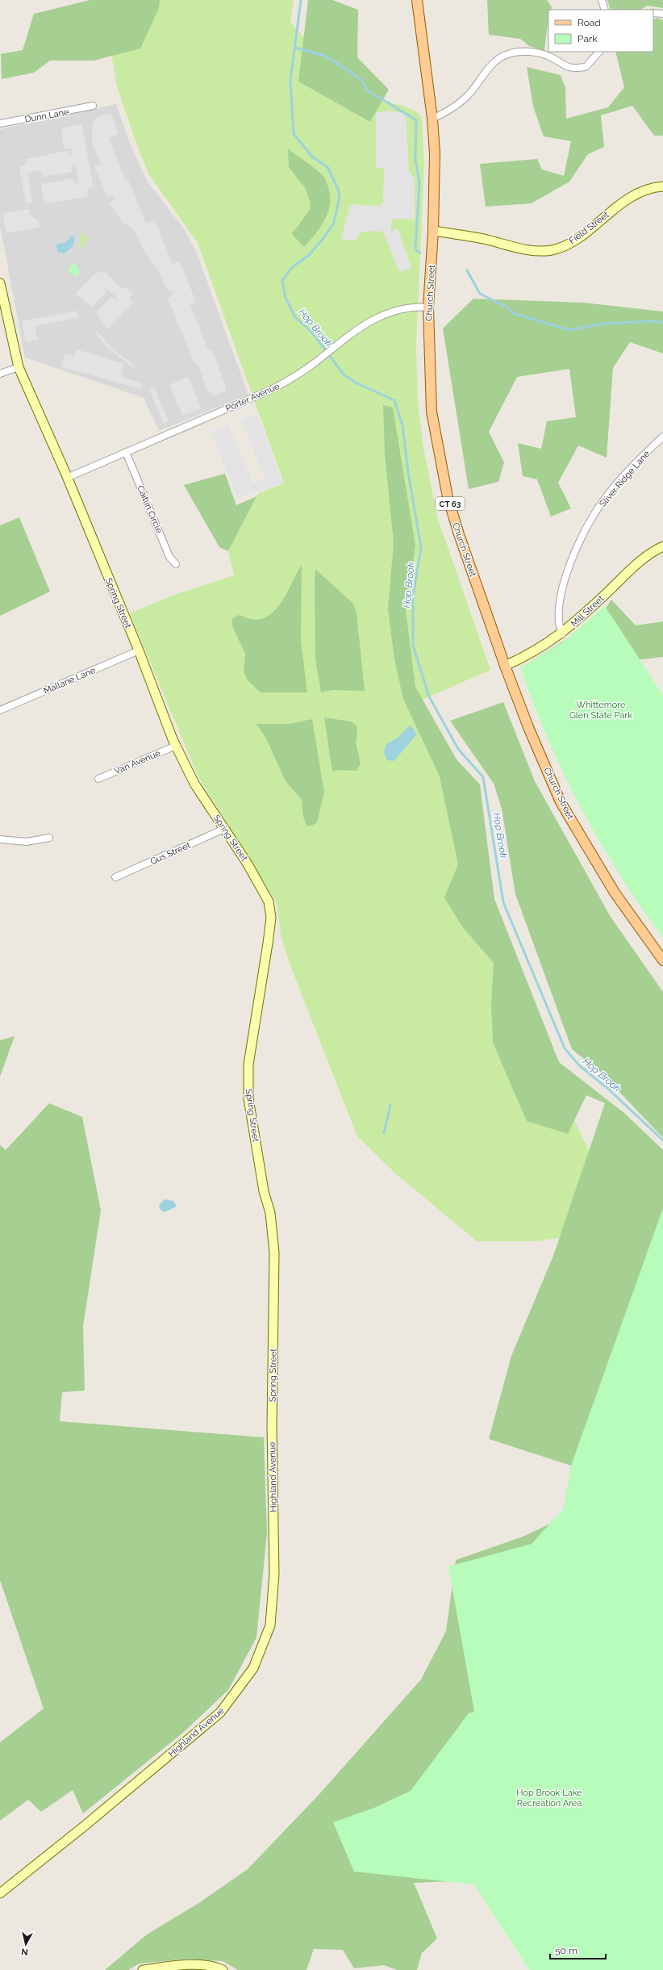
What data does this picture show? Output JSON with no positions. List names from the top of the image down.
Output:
{
  "streets": {
    "main road": [
      "Field Street",
      "Church Street",
      "CT 63",
      "Spring Street",
      "Mill Street",
      "Highland Avenue"
    ],
    "street": [
      "Dunn Lane",
      "Porter Avenue",
      "Sliver Ridge Lane",
      "Caitlin Circle",
      "Mallane Lane",
      "Van Avenue",
      "Gus Street"
    ]
  },
  "crossings": [
    ["Field Street", "Church Street"],
    ["Church Street", "Porter Avenue"],
    ["Church Street", "Mill Street"],
    ["Porter Avenue", "Caitlin Circle"],
    ["Porter Avenue", "Spring Street"],
    ["Sliver Ridge Lane", "Mill Street"],
    ["Spring Street", "Mallane Lane"],
    ["Spring Street", "Van Avenue"],
    ["Spring Street", "Gus Street"],
    ["Spring Street", "Highland Avenue"]
  ],
  "water": ["Hop Brook"],
  "parks": ["Whittemore Glen State Park", "Hop Brook Lake Recreation Area"],
  "legend": ["Road", "Park"],
  "scale_bar": "50 m",
  "north": "bottom"
}
